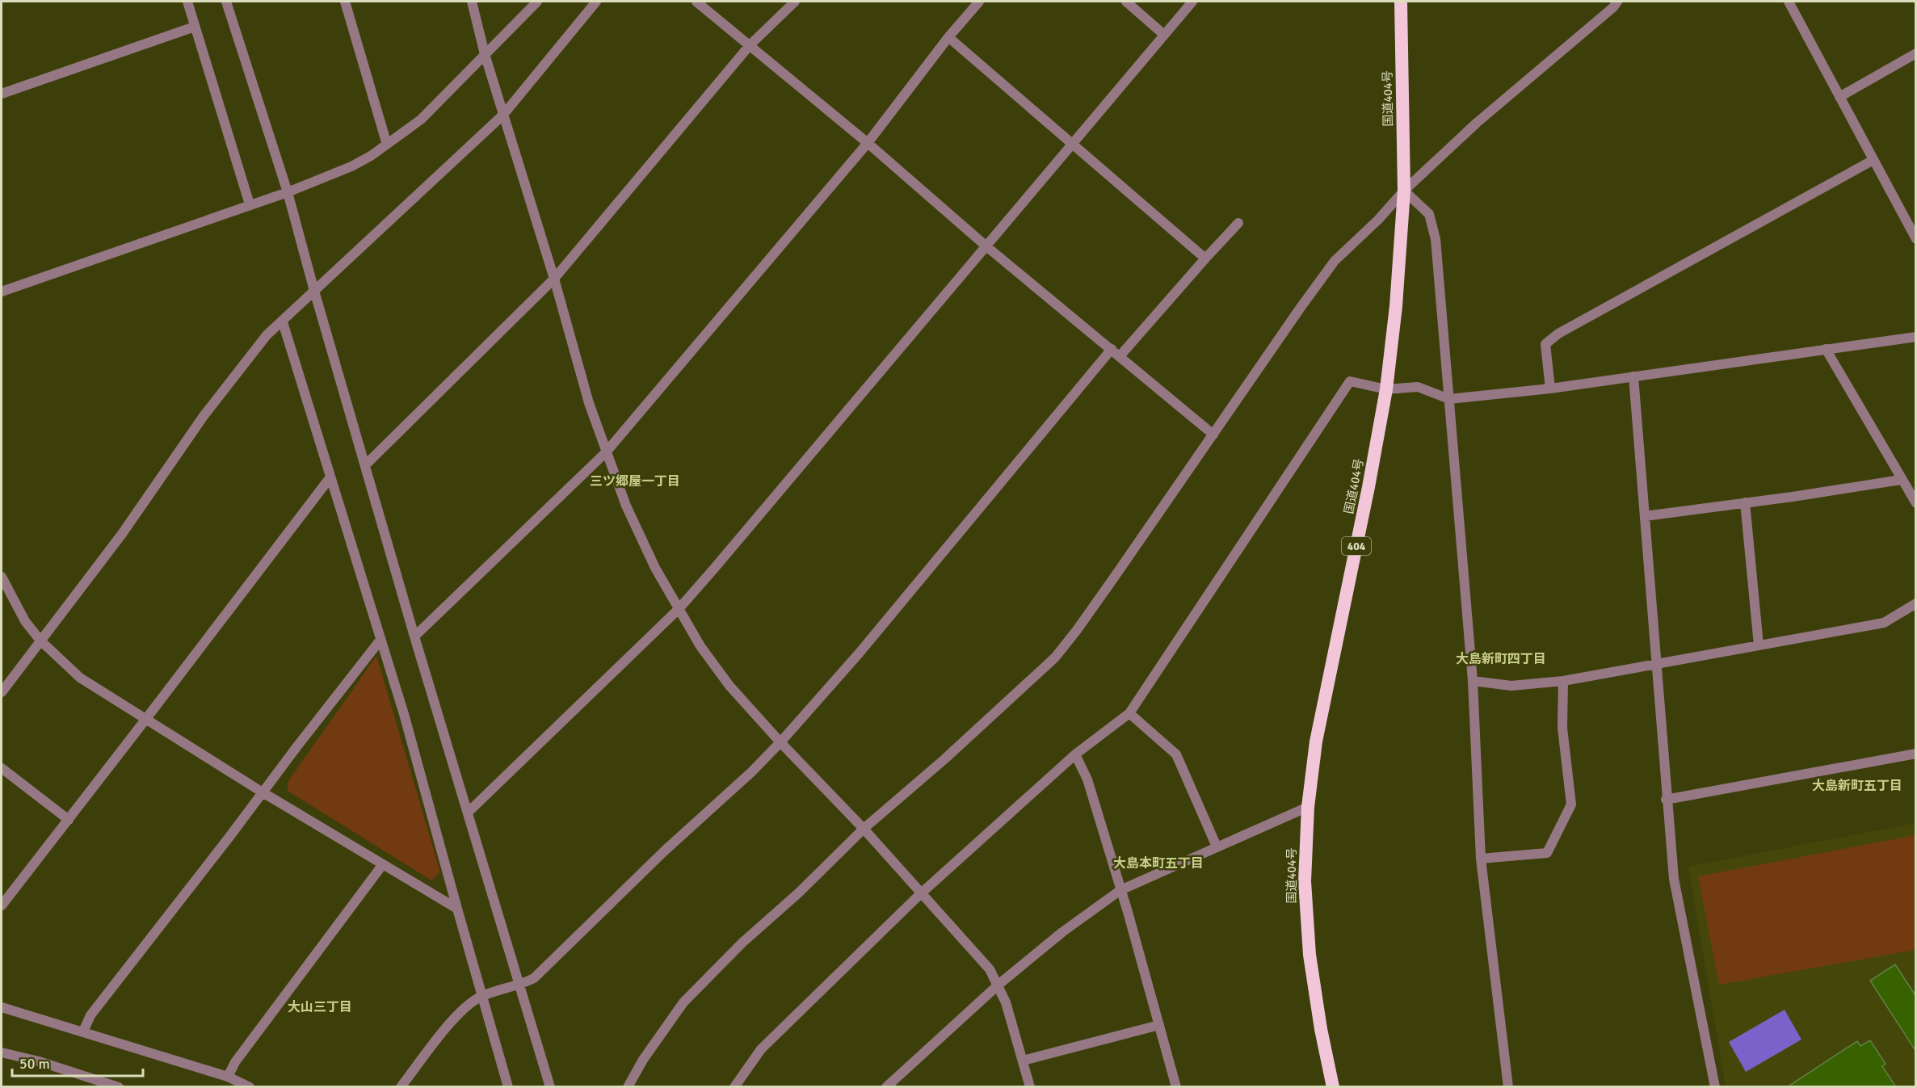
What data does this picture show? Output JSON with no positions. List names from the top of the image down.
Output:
{
  "streets": {
    "highway": ["国道404号", "404"]
  },
  "districts": [
    "三ツ郷屋一丁目",
    "大島新町四丁目",
    "大島新町五丁目",
    "大島本町五丁目",
    "大山三丁目"
  ],
  "scale_bar": "50 m"
}
